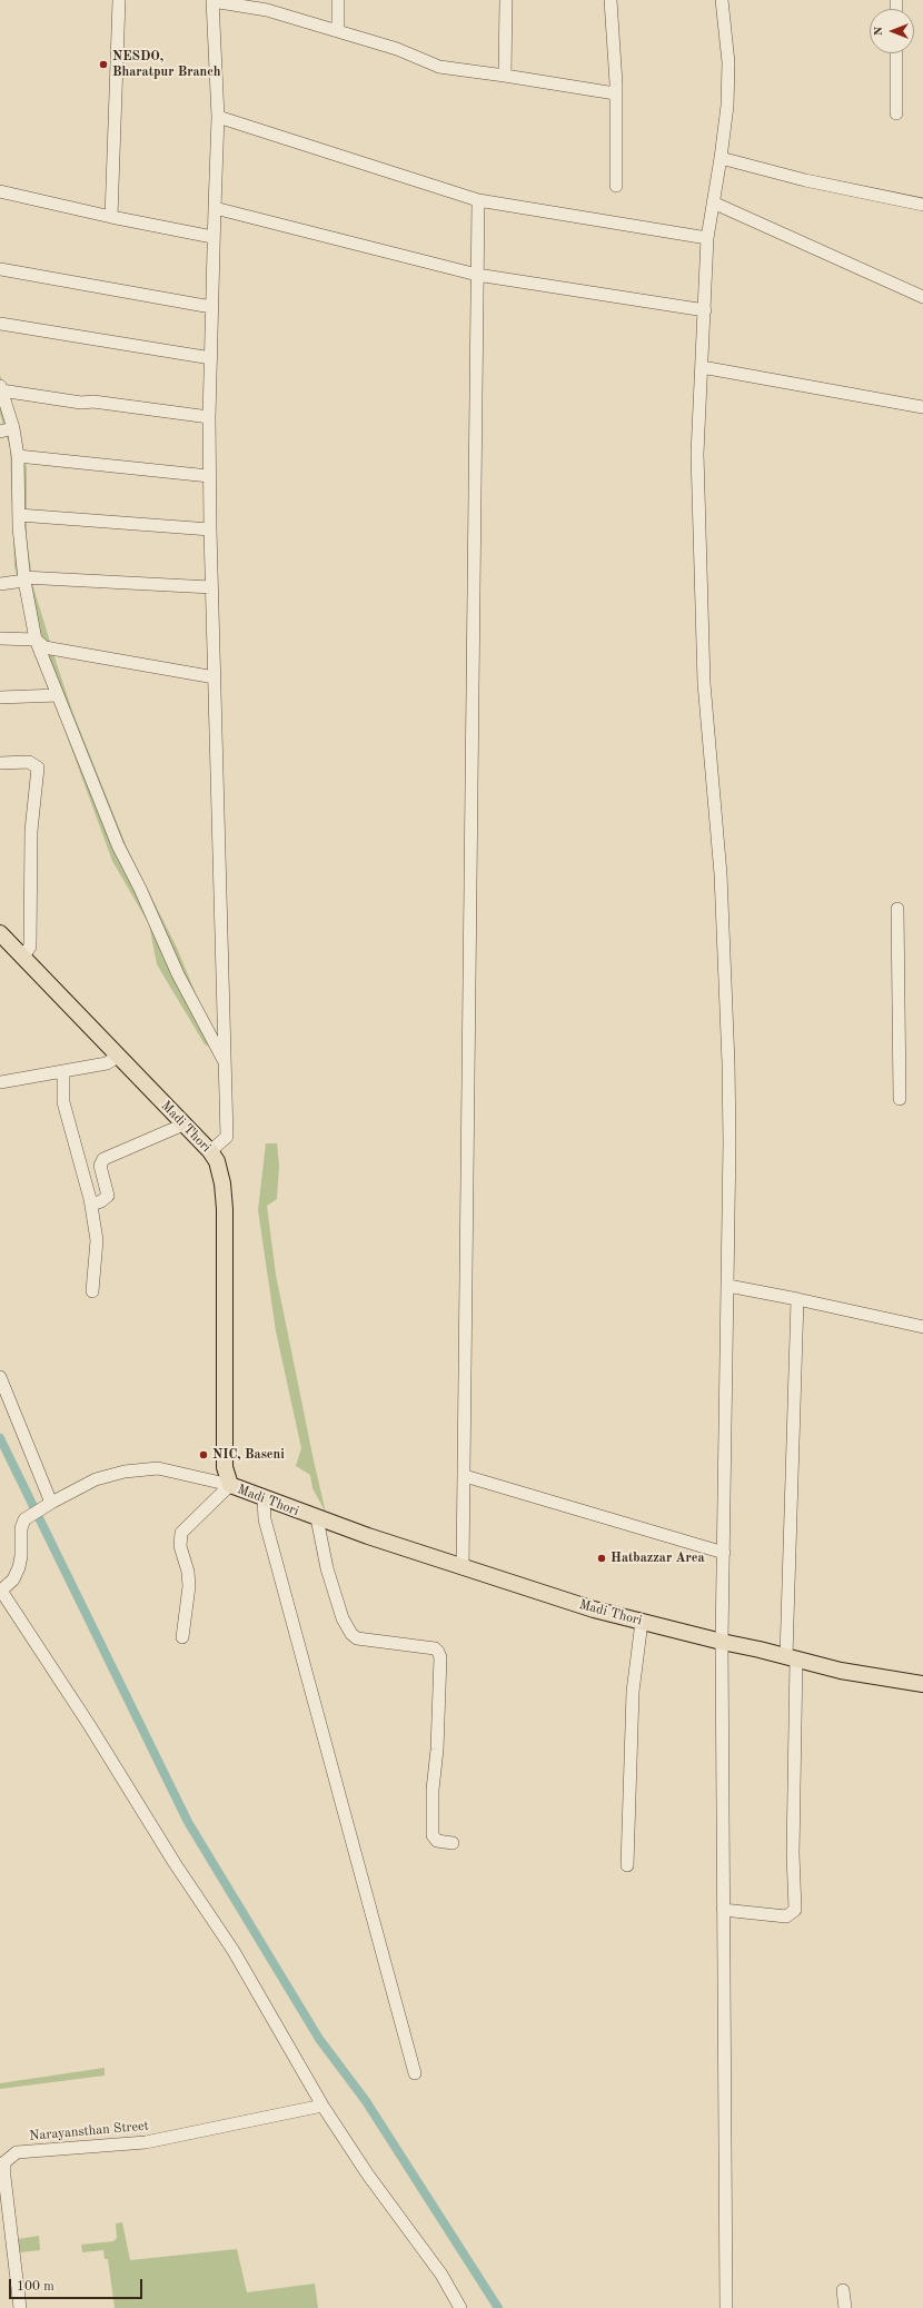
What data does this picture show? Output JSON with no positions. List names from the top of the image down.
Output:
{
  "streets": {
    "main road": ["Madi Thori"],
    "street": ["Narayansthan Street"]
  },
  "places": ["NESDO, Bharatpur Branch", "NIC, Baseni", "Hatbazzar Area"],
  "scale_bar": "100 m",
  "north": "left"
}
